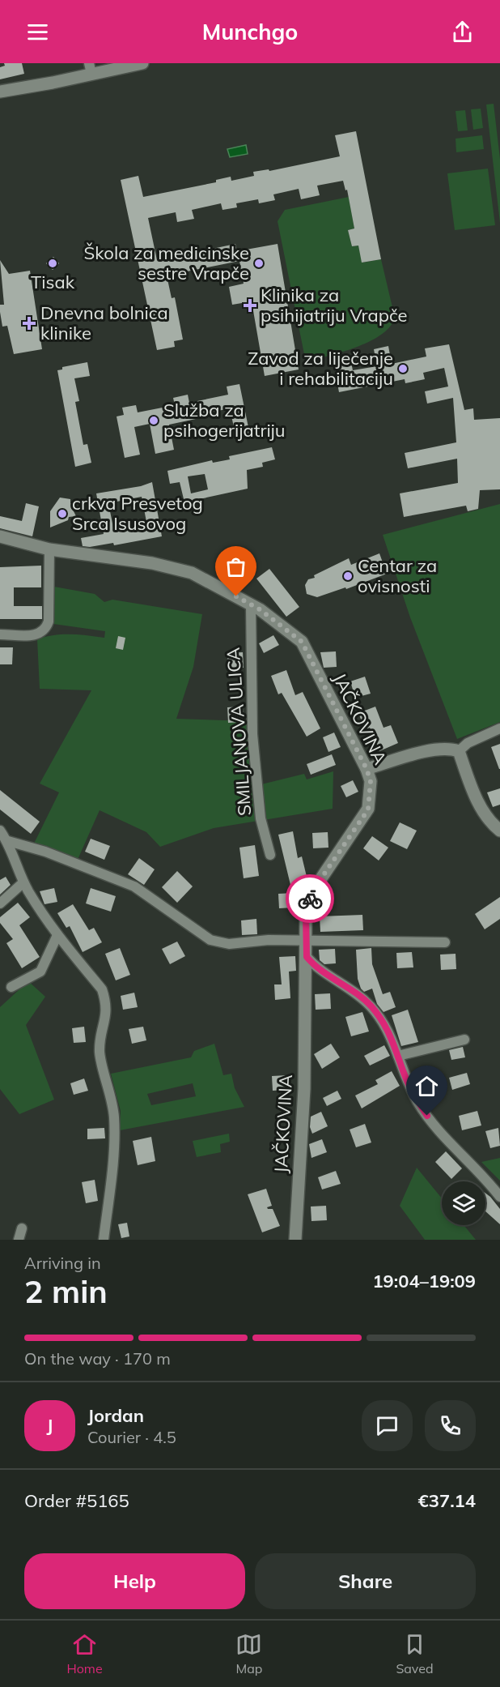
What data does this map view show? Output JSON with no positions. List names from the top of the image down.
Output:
{
  "streets": {
    "street": ["JAČKOVINA", "SMILJANOVA ULICA"]
  },
  "crossings": [
    ["JAČKOVINA", "SMILJANOVA ULICA"]
  ],
  "places": {
    "other": [
      "Tisak",
      "Škola za medicinske sestre Vrapče",
      "Zavod za liječenje i rehabilitaciju",
      "Služba za psihogerijatriju",
      "crkva Presvetog Srca Isusovog",
      "Centar za ovisnosti"
    ],
    "health": ["Klinika za psihijatriju Vrapče", "Dnevna bolnica klinike"]
  },
  "page": {
    "header": "Munchgo",
    "heading": ["2 min", "Arriving in", "19:04–19:09"],
    "panel": [
      "Jordan",
      "Courier · 4.5",
      "Order #5165",
      "€37.14"
    ],
    "bar": "On the way · 170 m",
    "round": "J",
    "buttons": ["Help", "Share"],
    "tabs": ["Home", "Map", "Saved"]
  }
}
